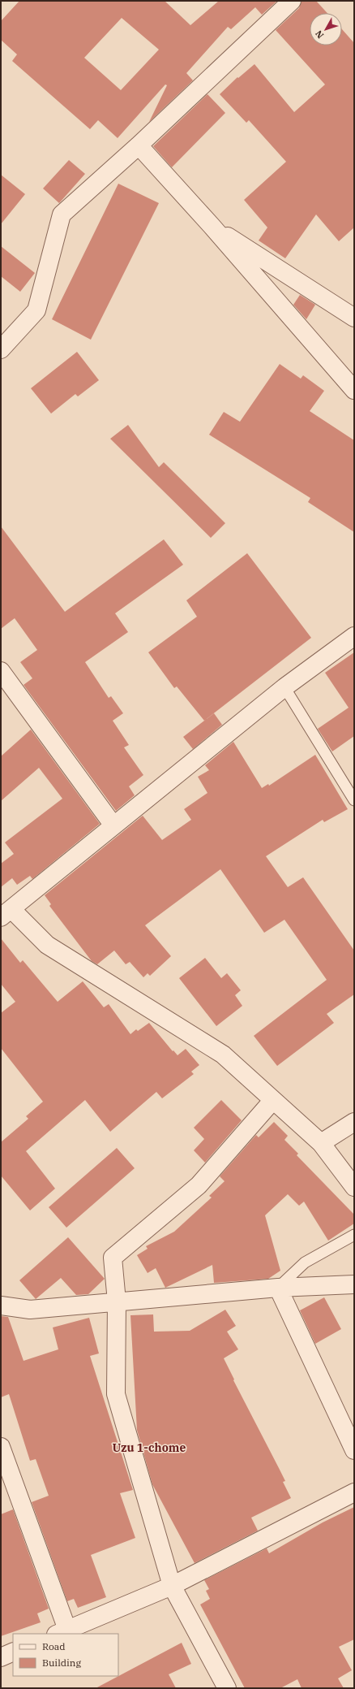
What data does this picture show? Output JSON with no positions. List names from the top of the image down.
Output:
{
  "districts": ["Uzu 1-chome"],
  "legend": ["Road", "Building"],
  "north": "bottom left"
}
